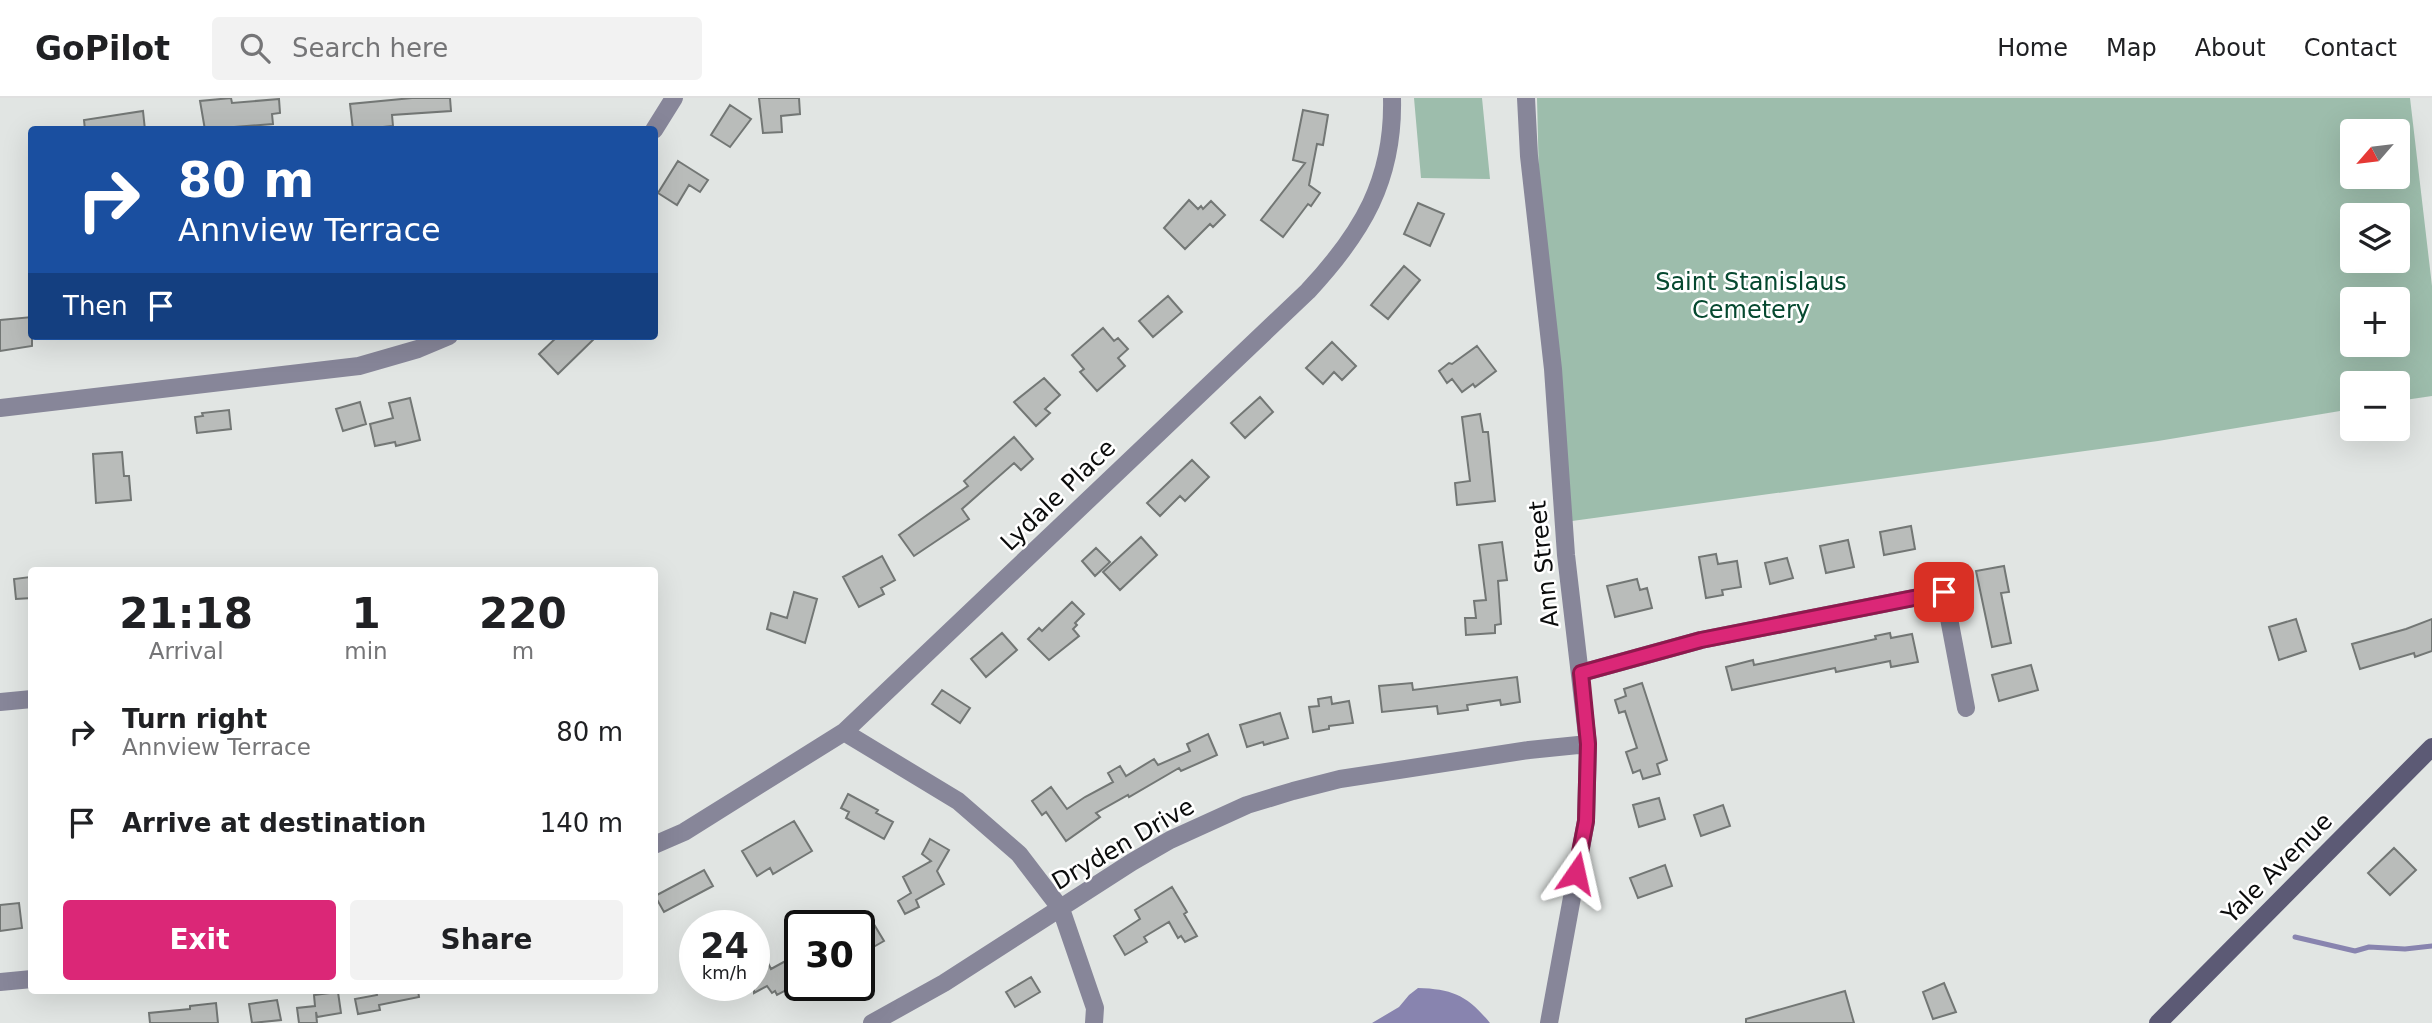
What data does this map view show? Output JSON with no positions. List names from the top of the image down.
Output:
{
  "streets": {
    "main road": ["Yale Avenue"],
    "street": ["Lydale Place", "Ann Street", "Dryden Drive"]
  },
  "crossings": [
    ["Ann Street", "Dryden Drive"]
  ],
  "parks": ["Saint Stanislaus Cemetery"],
  "north": "bottom left",
  "page": {
    "header": "GoPilot",
    "search": "Search here",
    "nav": [
      "Home",
      "Map",
      "About",
      "Contact"
    ],
    "map_buttons": ["+", "−"],
    "turn": ["80 m", "Annview Terrace"],
    "then": "Then",
    "eta": [
      "21:18",
      "Arrival",
      "1",
      "min",
      "220",
      "m"
    ],
    "list": [
      {
        "name": "Turn right",
        "note": "Annview Terrace",
        "value": "80 m"
      },
      {
        "name": "Arrive at destination",
        "value": "140 m"
      }
    ],
    "buttons": ["Exit", "Share"],
    "speed": "24 km/h",
    "limit": "30"
  }
}
